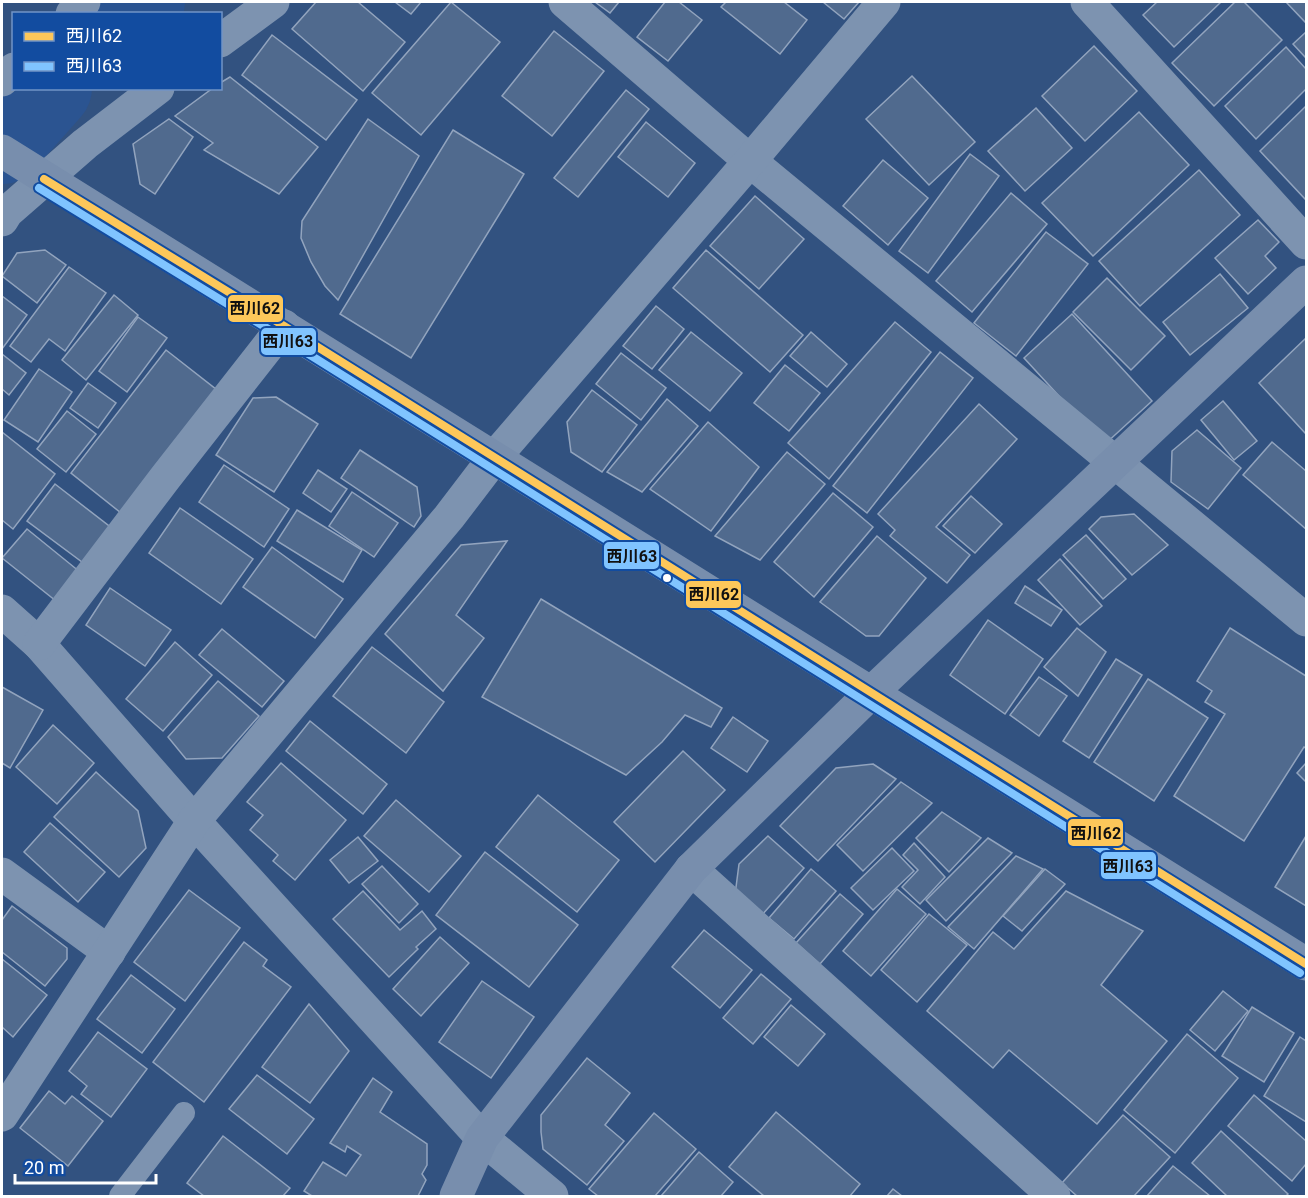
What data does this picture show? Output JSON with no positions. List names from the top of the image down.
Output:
{
  "lines": ["transit line 西川62", "transit line 西川63"],
  "legend": ["西川62", "西川63"],
  "scale_bar": "20 m"
}
